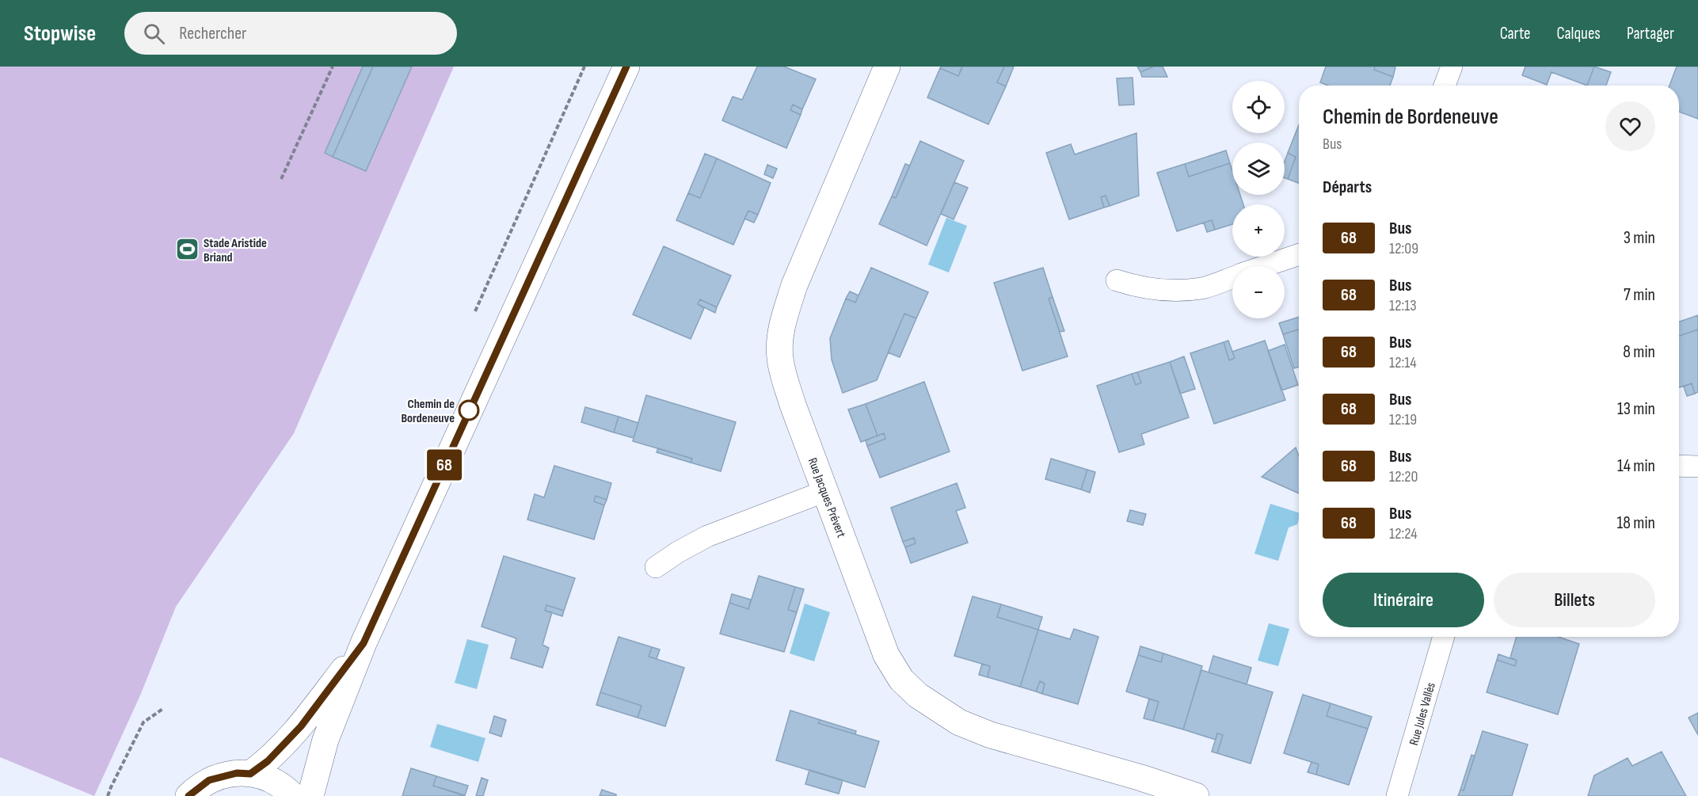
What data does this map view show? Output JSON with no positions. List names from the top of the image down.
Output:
{
  "streets": {
    "street": ["Rue Jacques Prévert"],
    "lane": ["Rue Jules Vallès"]
  },
  "places": {
    "sports": ["Stade Aristide Briand"],
    "other": ["Chemin de Bordeneuve"]
  },
  "lines": ["bus line 68"],
  "page": {
    "header": "Stopwise",
    "search": "Rechercher",
    "nav": ["Carte", "Calques", "Partager"],
    "on_map": "68",
    "map_buttons": ["+", "−"],
    "heading": [
      ["Chemin de Bordeneuve", "Bus"],
      "Départs"
    ],
    "list": [
      {
        "mark": "68",
        "name": "Bus",
        "note": "12:09",
        "value": "3 min"
      },
      {
        "mark": "68",
        "name": "Bus",
        "note": "12:13",
        "value": "7 min"
      },
      {
        "mark": "68",
        "name": "Bus",
        "note": "12:14",
        "value": "8 min"
      },
      {
        "mark": "68",
        "name": "Bus",
        "note": "12:19",
        "value": "13 min"
      },
      {
        "mark": "68",
        "name": "Bus",
        "note": "12:20",
        "value": "14 min"
      },
      {
        "mark": "68",
        "name": "Bus",
        "note": "12:24",
        "value": "18 min"
      }
    ],
    "buttons": ["Itinéraire", "Billets"]
  }
}
